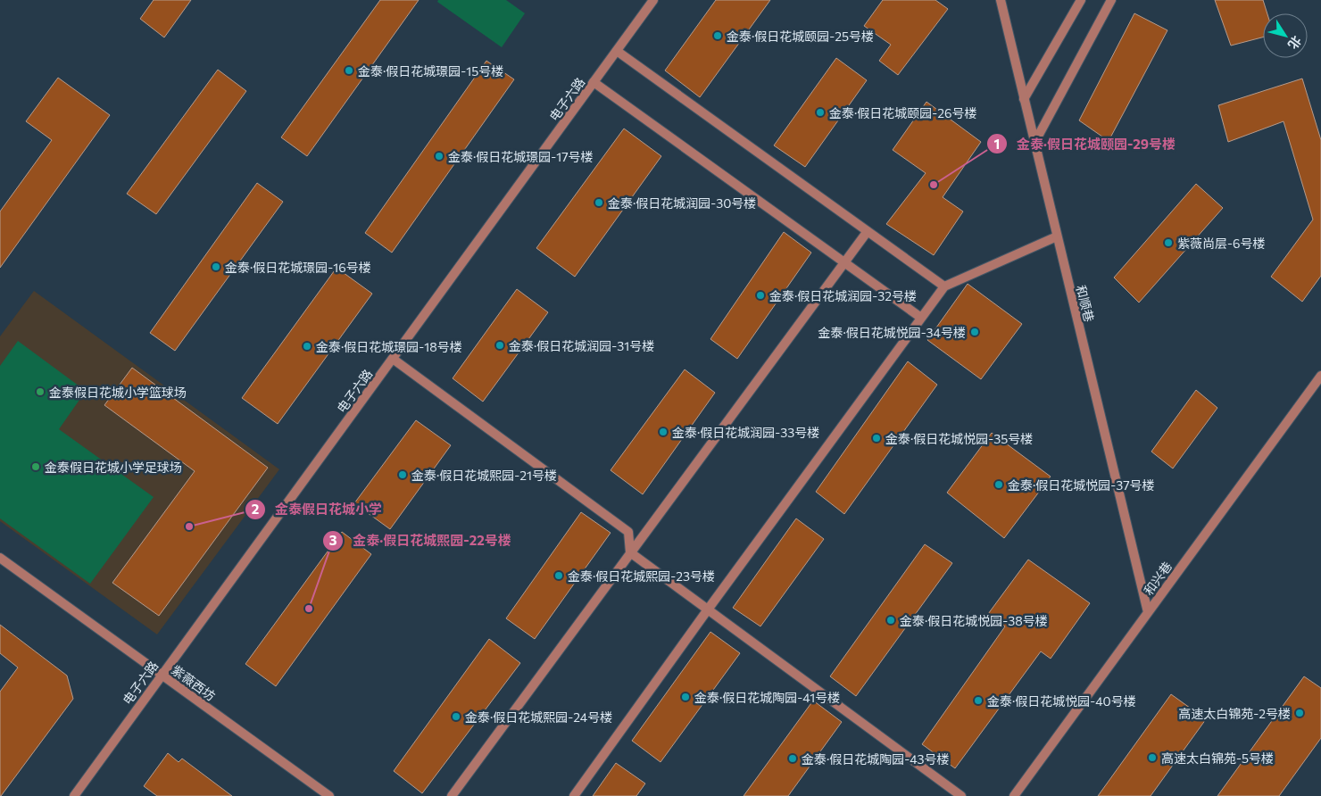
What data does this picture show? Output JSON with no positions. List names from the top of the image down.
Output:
{
  "streets": {
    "street": [
      "电子六路",
      "和顺巷",
      "和兴巷",
      "紫薇西坊"
    ]
  },
  "crossings": [
    ["电子六路", "紫薇西坊"],
    ["和顺巷", "和兴巷"]
  ],
  "places": [
    "金泰·假日花城颐园-25号楼",
    "金泰·假日花城璟园-15号楼",
    "金泰·假日花城颐园-26号楼",
    "金泰·假日花城璟园-17号楼",
    "金泰·假日花城颐园-29号楼",
    "金泰·假日花城润园-30号楼",
    "紫薇尚层-6号楼",
    "金泰·假日花城璟园-16号楼",
    "金泰·假日花城润园-32号楼",
    "金泰·假日花城悦园-34号楼",
    "金泰·假日花城润园-31号楼",
    "金泰·假日花城璟园-18号楼",
    "金泰假日花城小学篮球场",
    "金泰·假日花城润园-33号楼",
    "金泰·假日花城悦园-35号楼",
    "金泰假日花城小学足球场",
    "金泰·假日花城熙园-21号楼",
    "金泰·假日花城悦园-37号楼",
    "金泰假日花城小学",
    "金泰·假日花城熙园-23号楼",
    "金泰·假日花城熙园-22号楼",
    "金泰·假日花城悦园-38号楼",
    "金泰·假日花城陶园-41号楼",
    "金泰·假日花城悦园-40号楼",
    "高速太白锦苑-2号楼",
    "金泰·假日花城熙园-24号楼",
    "高速太白锦苑-5号楼",
    "金泰·假日花城陶园-43号楼"
  ],
  "north": "bottom right"
}
